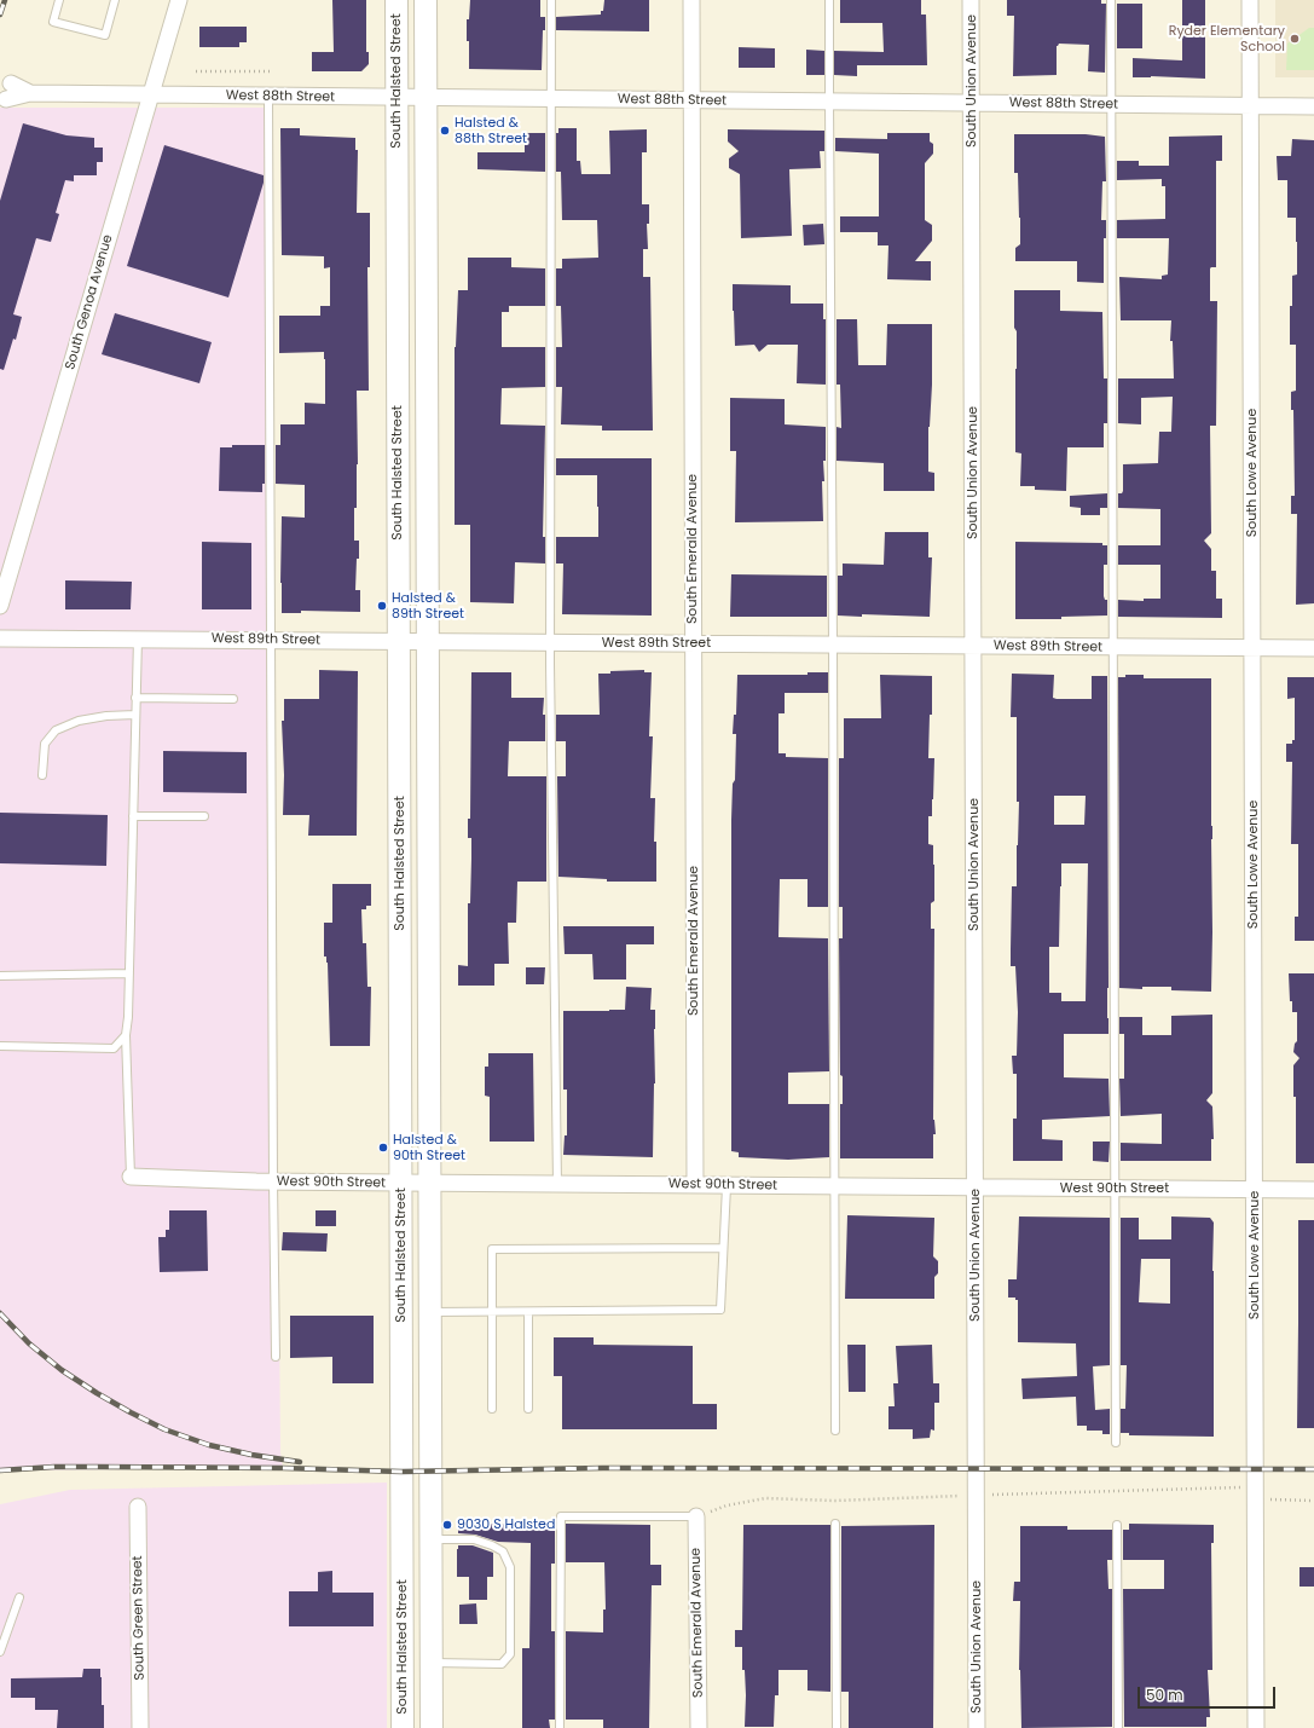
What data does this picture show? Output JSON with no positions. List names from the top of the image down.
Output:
{
  "streets": {
    "main road": ["South Halsted Street"],
    "street": [
      "South Union Avenue",
      "West 88th Street",
      "South Genoa Avenue",
      "South Lowe Avenue",
      "South Emerald Avenue",
      "West 89th Street",
      "West 90th Street",
      "South Green Street"
    ]
  },
  "crossings": [
    ["South Halsted Street", "West 88th Street"],
    ["South Halsted Street", "West 89th Street"],
    ["South Halsted Street", "West 90th Street"],
    ["South Union Avenue", "West 88th Street"],
    ["South Union Avenue", "West 89th Street"],
    ["South Union Avenue", "West 90th Street"],
    ["West 88th Street", "South Genoa Avenue"],
    ["West 88th Street", "South Lowe Avenue"],
    ["West 88th Street", "South Emerald Avenue"],
    ["South Lowe Avenue", "West 89th Street"],
    ["South Lowe Avenue", "West 90th Street"],
    ["South Emerald Avenue", "West 89th Street"],
    ["South Emerald Avenue", "West 90th Street"]
  ],
  "places": [
    "Ryder Elementary School",
    "Halsted & 88th Street",
    "Halsted & 89th Street",
    "Halsted & 90th Street",
    "9030 S Halsted"
  ],
  "scale_bar": "50 m"
}
